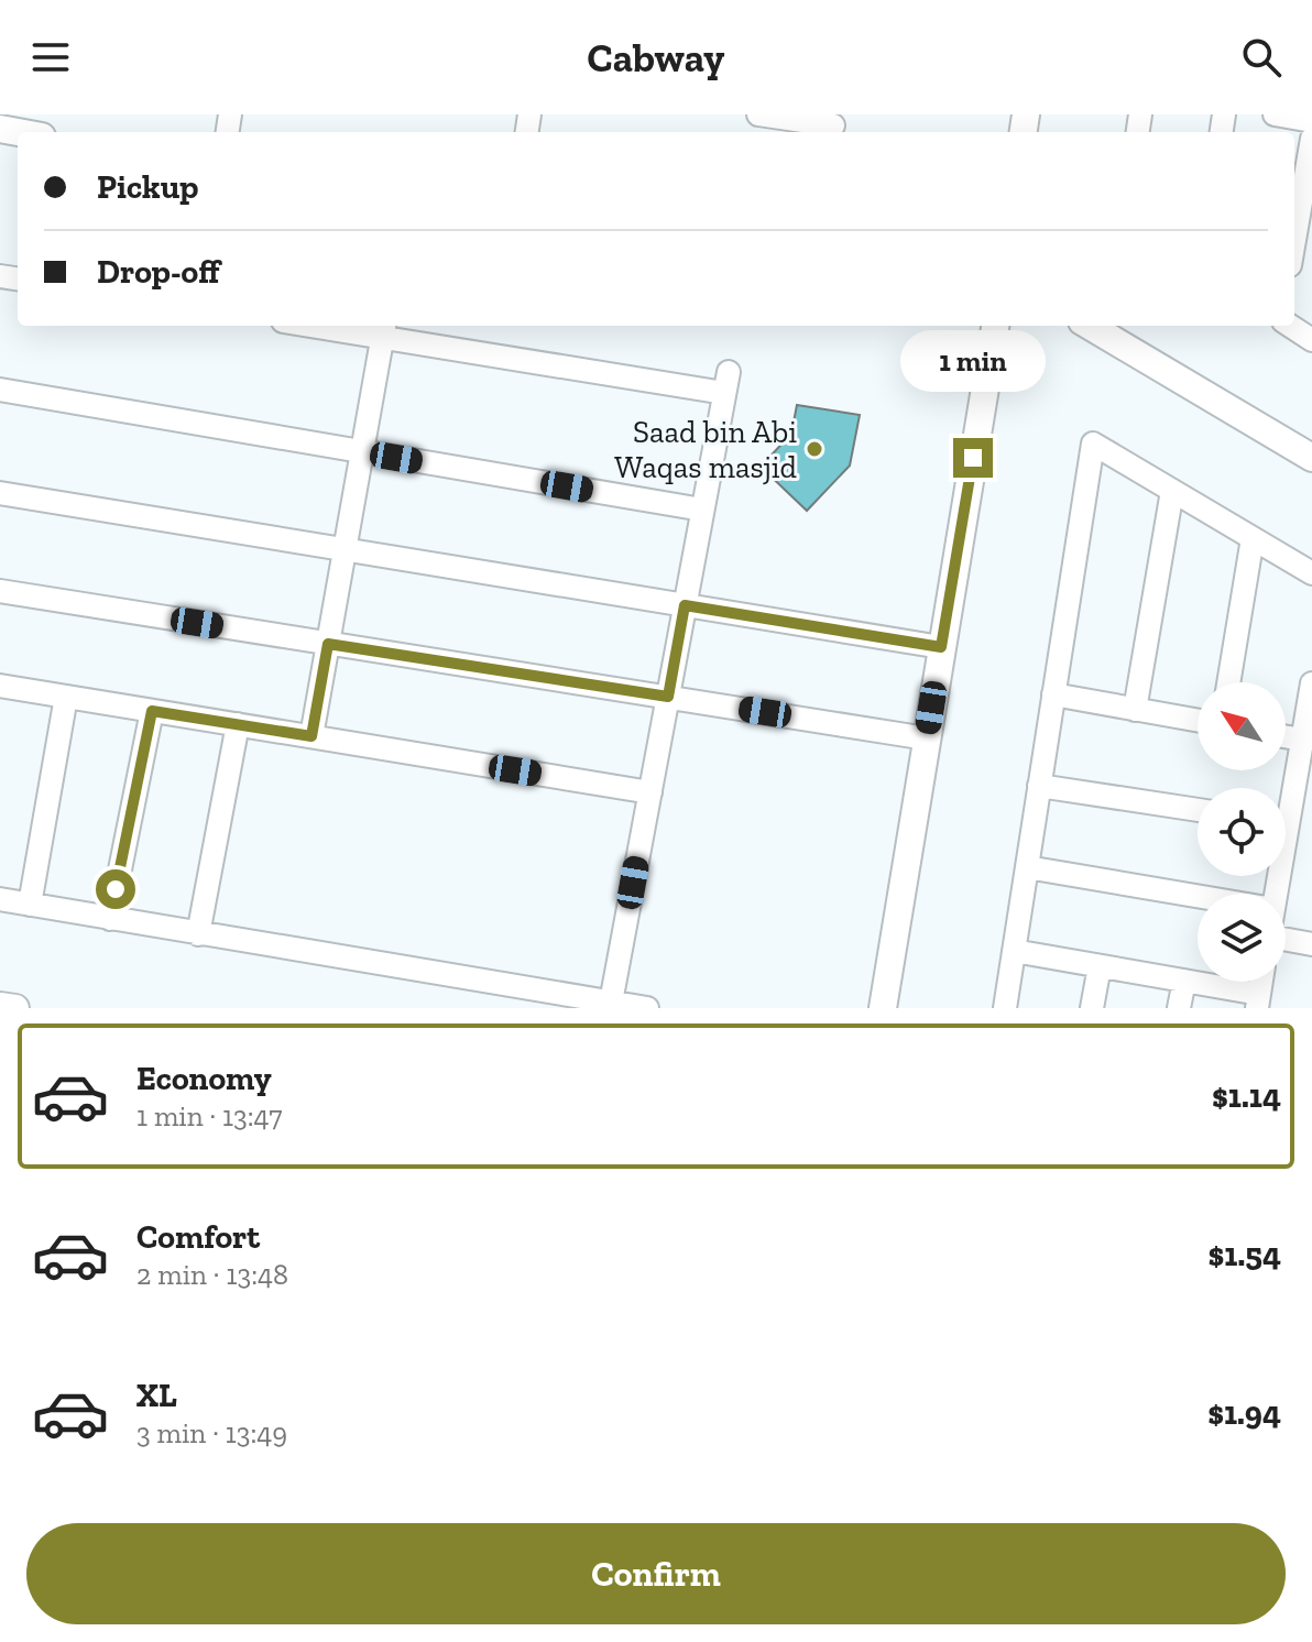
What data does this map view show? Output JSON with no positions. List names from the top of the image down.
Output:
{
  "places": ["Saad bin Abi Waqas masjid"],
  "north": "top left",
  "page": {
    "header": "Cabway",
    "banner": ["Pickup", "Drop-off"],
    "bubble": "1 min",
    "list": [
      {
        "name": "Economy",
        "note": "1 min · 13:47",
        "value": "$1.14"
      },
      {
        "name": "Comfort",
        "note": "2 min · 13:48",
        "value": "$1.54"
      },
      {
        "name": "XL",
        "note": "3 min · 13:49",
        "value": "$1.94"
      }
    ],
    "buttons": "Confirm"
  }
}
